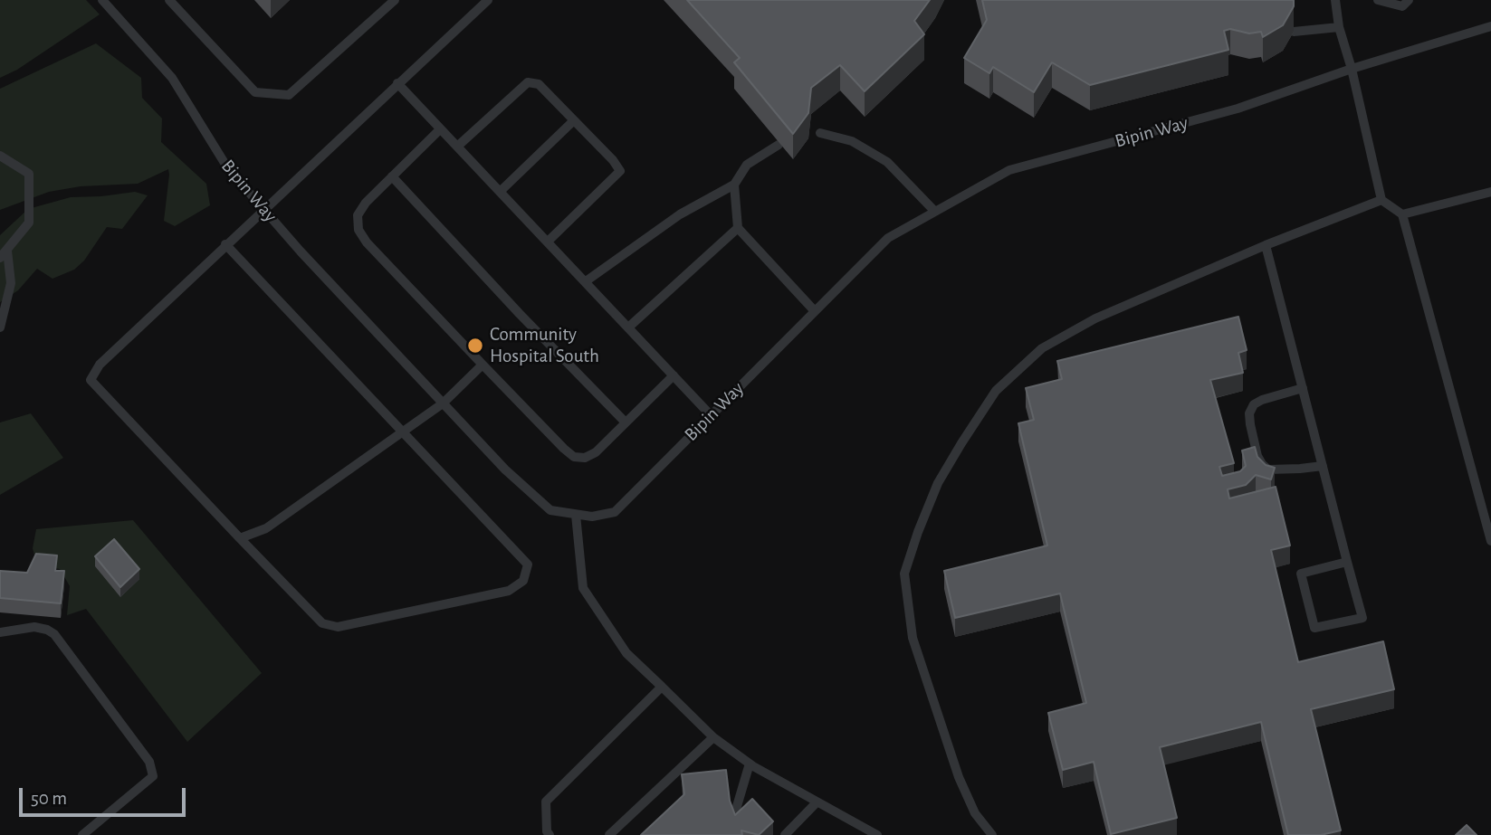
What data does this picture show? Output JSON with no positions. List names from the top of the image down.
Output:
{
  "streets": {
    "lane": ["Bipin Way"]
  },
  "places": ["Community Hospital South"],
  "scale_bar": "50 m"
}
